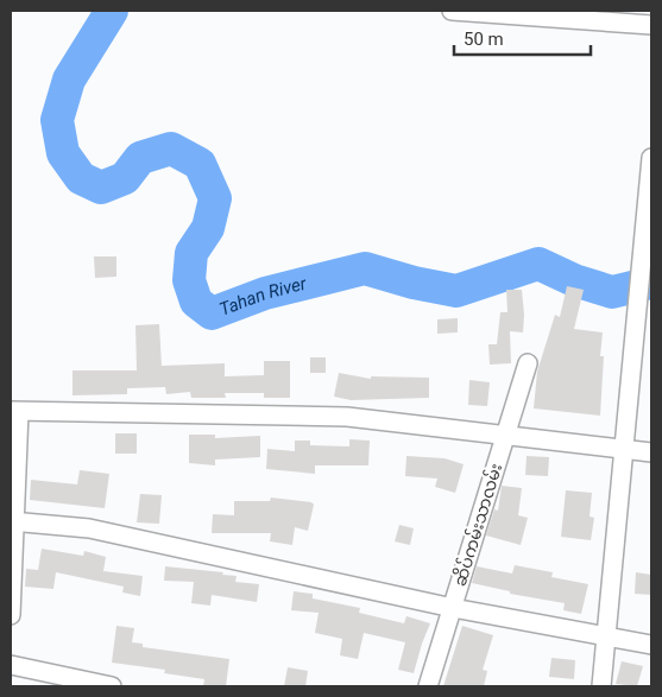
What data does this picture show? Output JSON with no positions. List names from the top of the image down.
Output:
{
  "streets": {
    "street": ["ဆိပ်ကမ်းသာလမ်း"]
  },
  "water": ["Tahan River"],
  "scale_bar": "50 m"
}
